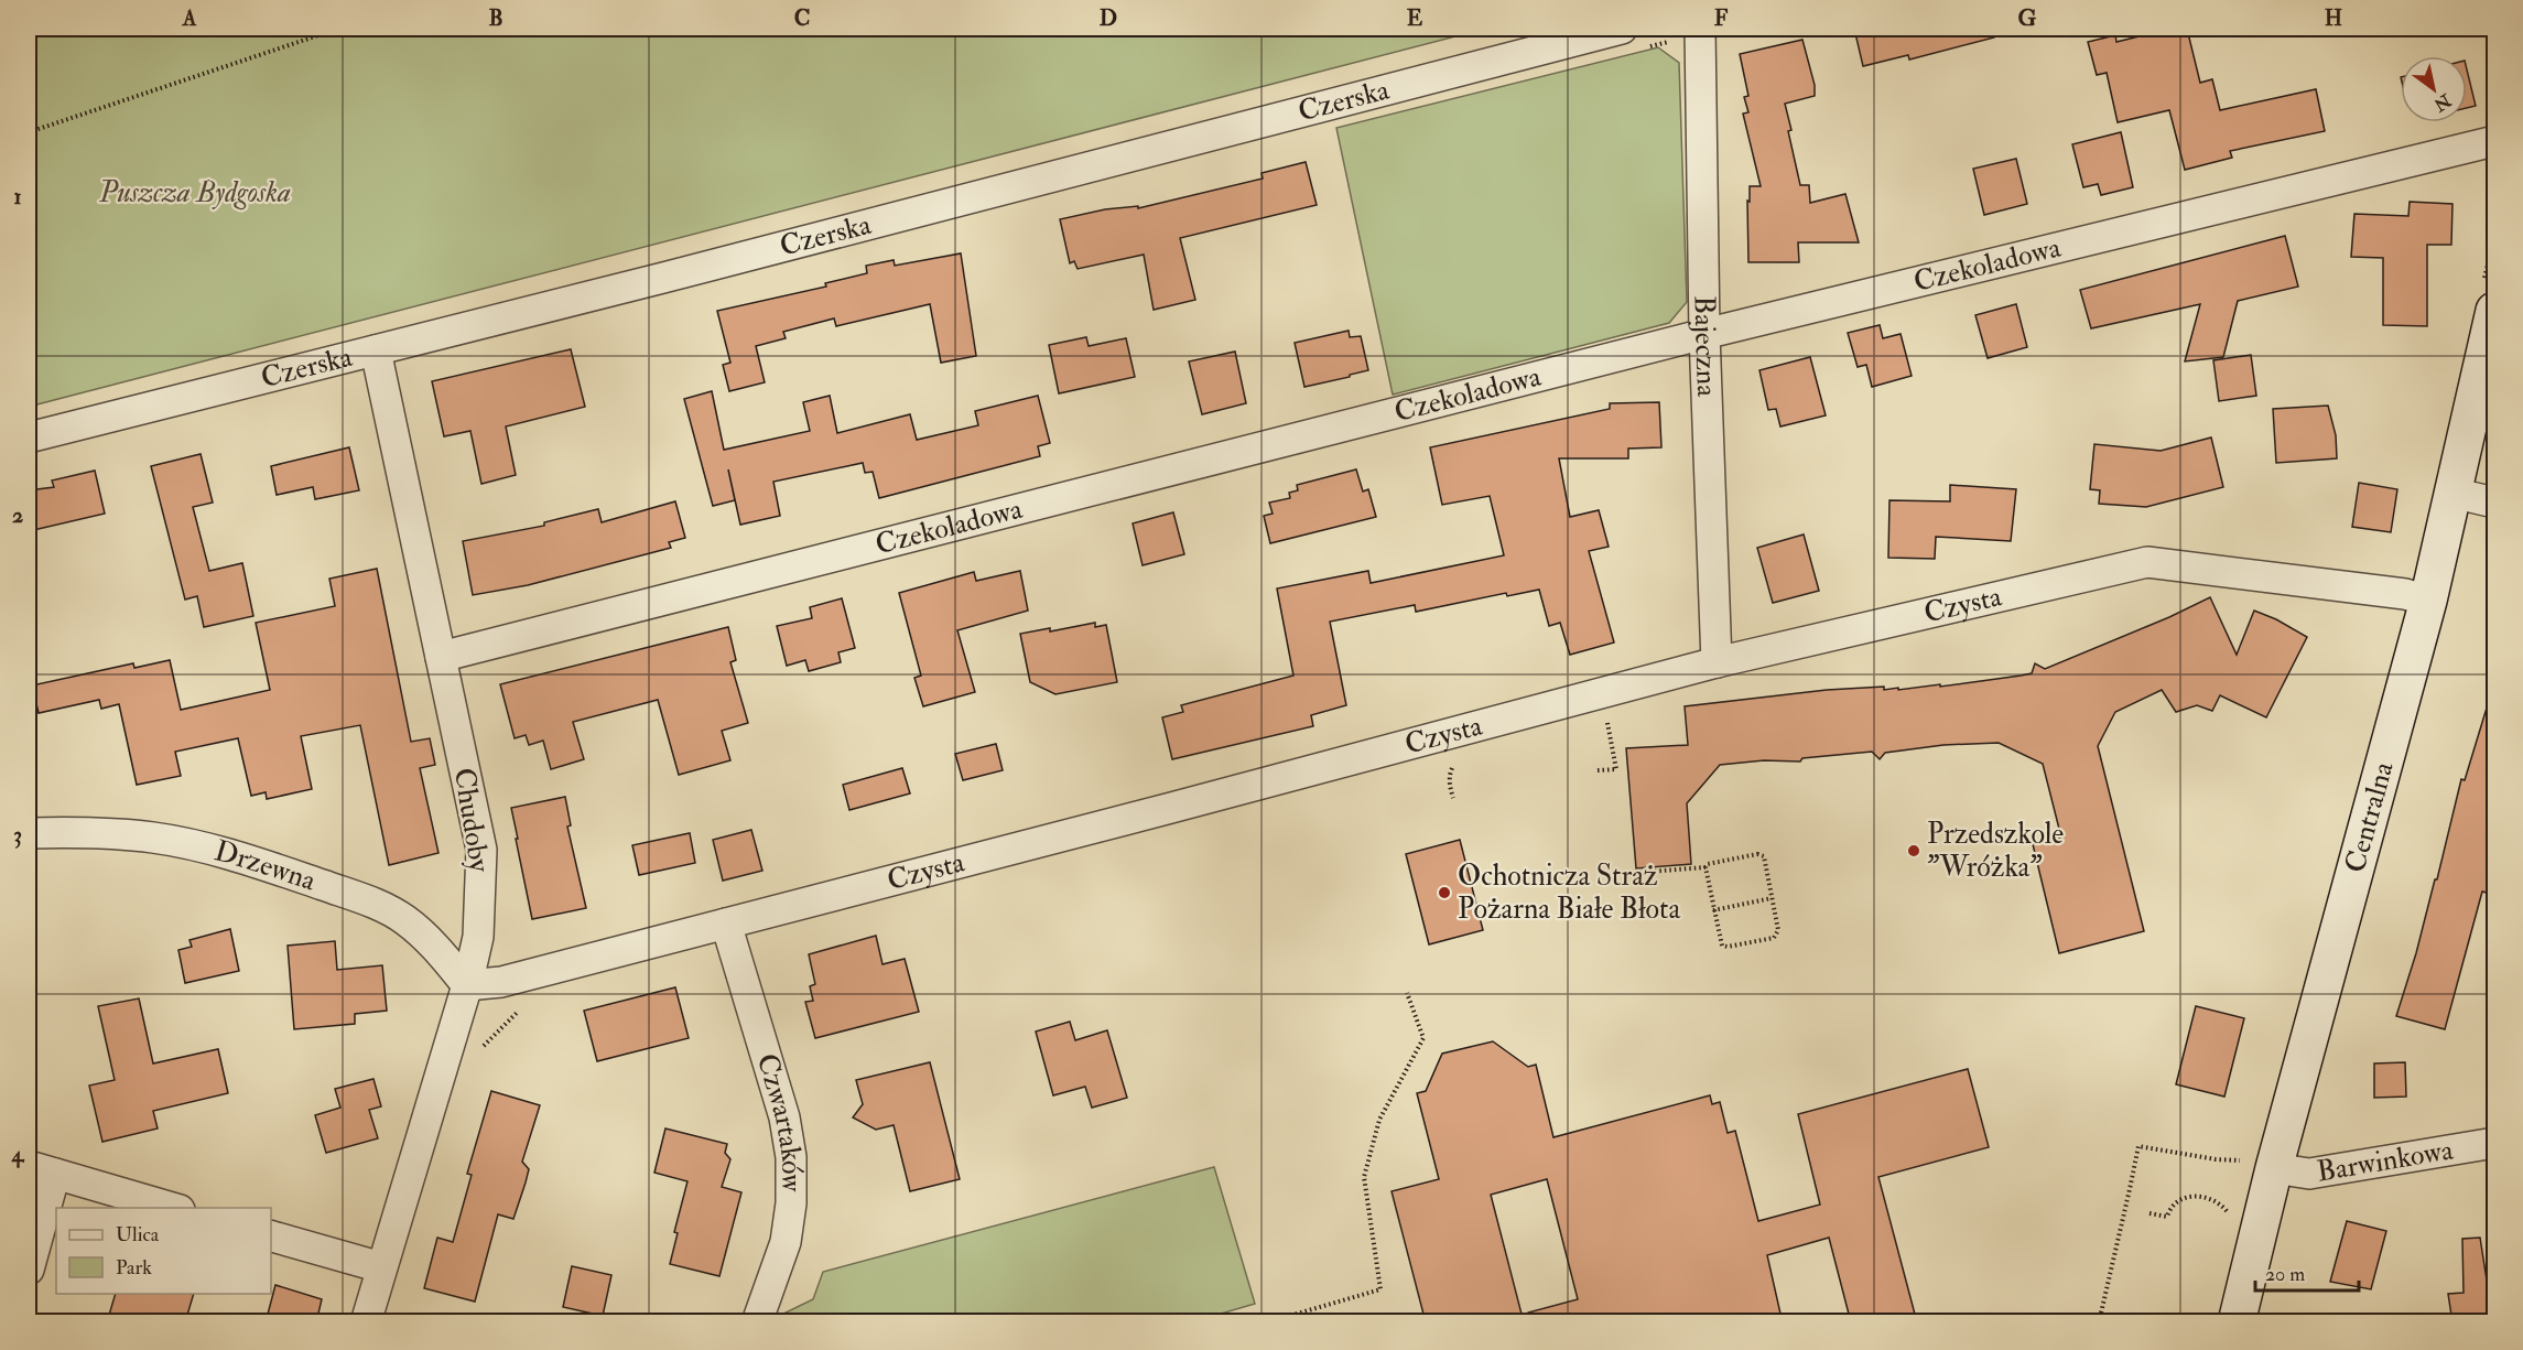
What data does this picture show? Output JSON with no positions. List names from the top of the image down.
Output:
{
  "streets": {
    "street": [
      "Czerska",
      "Czekoladowa",
      "Bajeczna",
      "Czysta",
      "Centralna",
      "Chudoby",
      "Drzewna",
      "Czwartaków",
      "Barwinkowa"
    ]
  },
  "crossings": [
    ["Czerska", "Chudoby"],
    ["Czekoladowa", "Bajeczna"],
    ["Czekoladowa", "Chudoby"],
    ["Bajeczna", "Czysta"],
    ["Czysta", "Centralna"],
    ["Czysta", "Chudoby"],
    ["Czysta", "Drzewna"],
    ["Czysta", "Czwartaków"],
    ["Centralna", "Barwinkowa"],
    ["Chudoby", "Drzewna"]
  ],
  "parks": ["Puszcza Bydgoska"],
  "places": ["Przedszkole \"Wróżka\"", "Ochotnicza Straż Pożarna Białe Błota"],
  "legend": ["Ulica", "Park"],
  "scale_bar": "20 m",
  "north": "bottom right",
  "grid": {
    "columns": [
      "A",
      "B",
      "C",
      "D",
      "E",
      "F",
      "G",
      "H"
    ],
    "rows": [
      "1",
      "2",
      "3",
      "4"
    ]
  }
}
